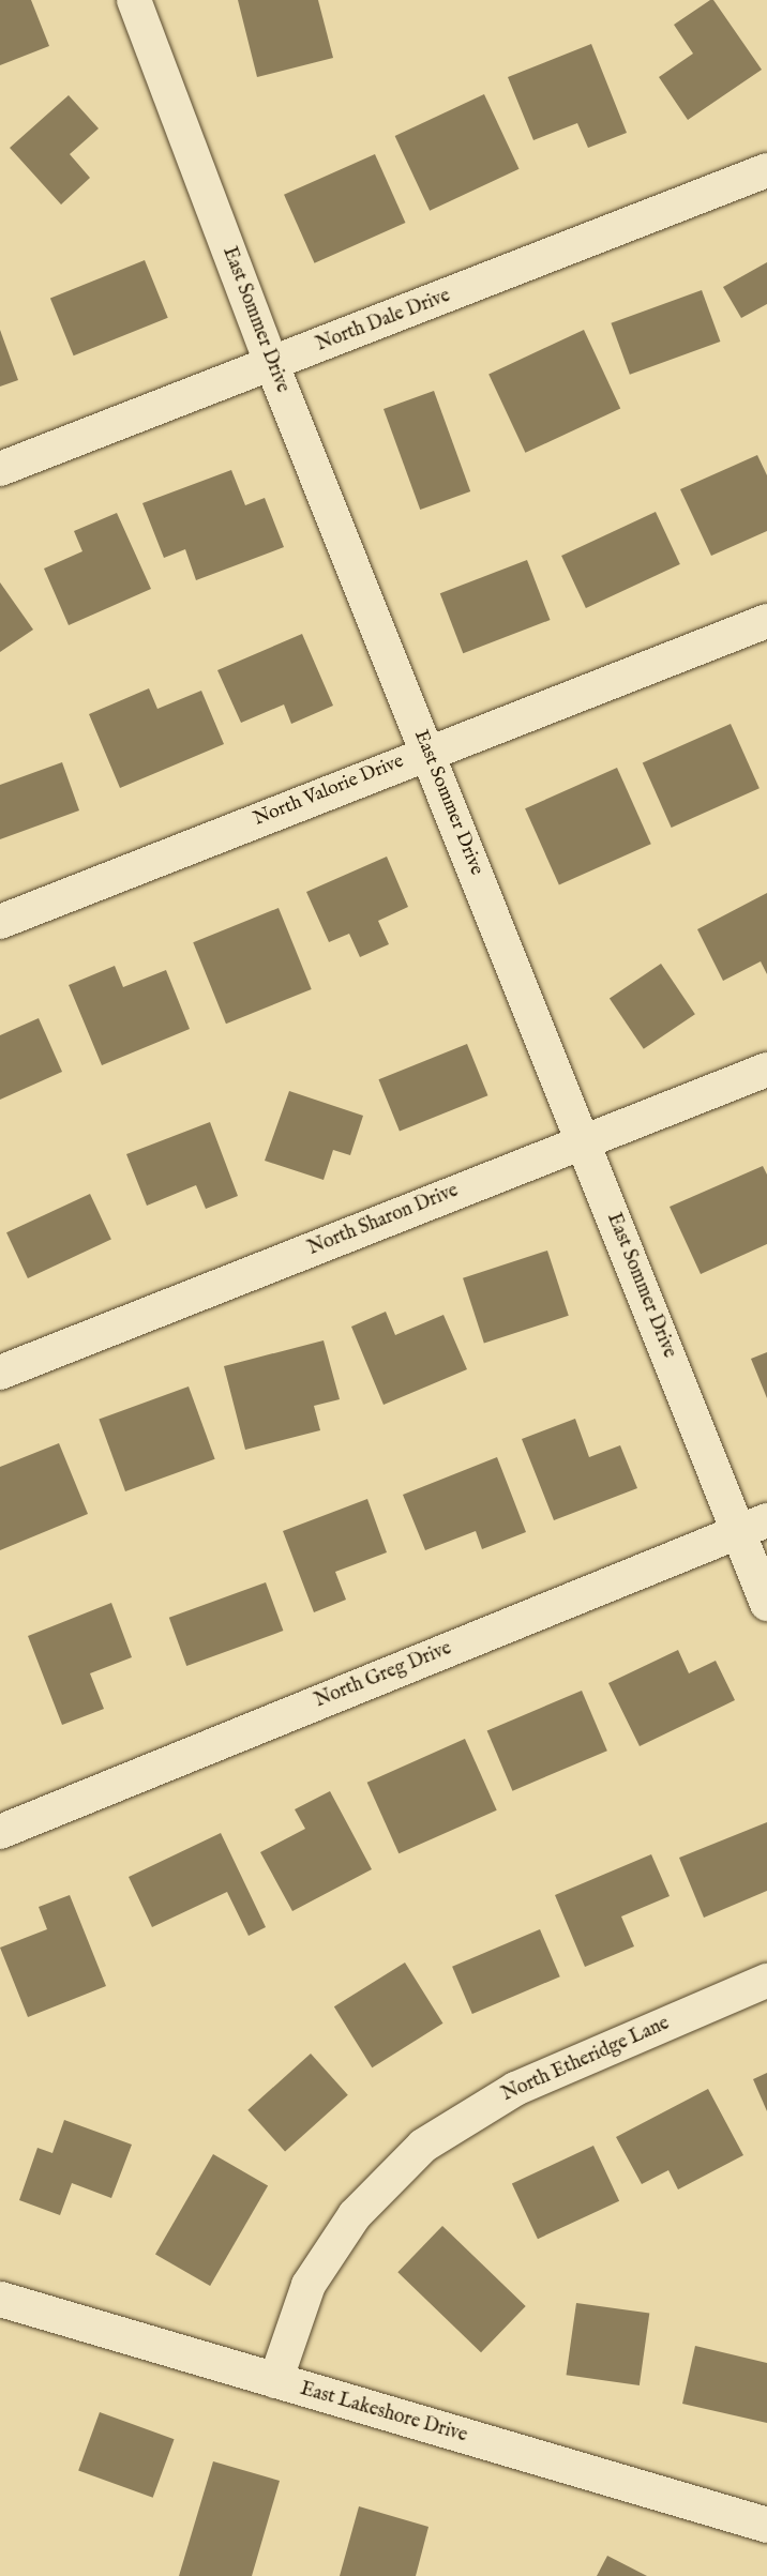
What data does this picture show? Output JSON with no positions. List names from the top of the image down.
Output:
{
  "streets": {
    "main road": ["East Lakeshore Drive"],
    "street": [
      "East Sommer Drive",
      "North Dale Drive",
      "North Valorie Drive",
      "North Sharon Drive",
      "North Greg Drive",
      "North Etheridge Lane"
    ]
  },
  "crossings": [
    ["East Sommer Drive", "North Dale Drive"],
    ["East Sommer Drive", "North Valorie Drive"],
    ["East Sommer Drive", "North Sharon Drive"],
    ["East Sommer Drive", "North Greg Drive"],
    ["North Etheridge Lane", "East Lakeshore Drive"]
  ]
}
